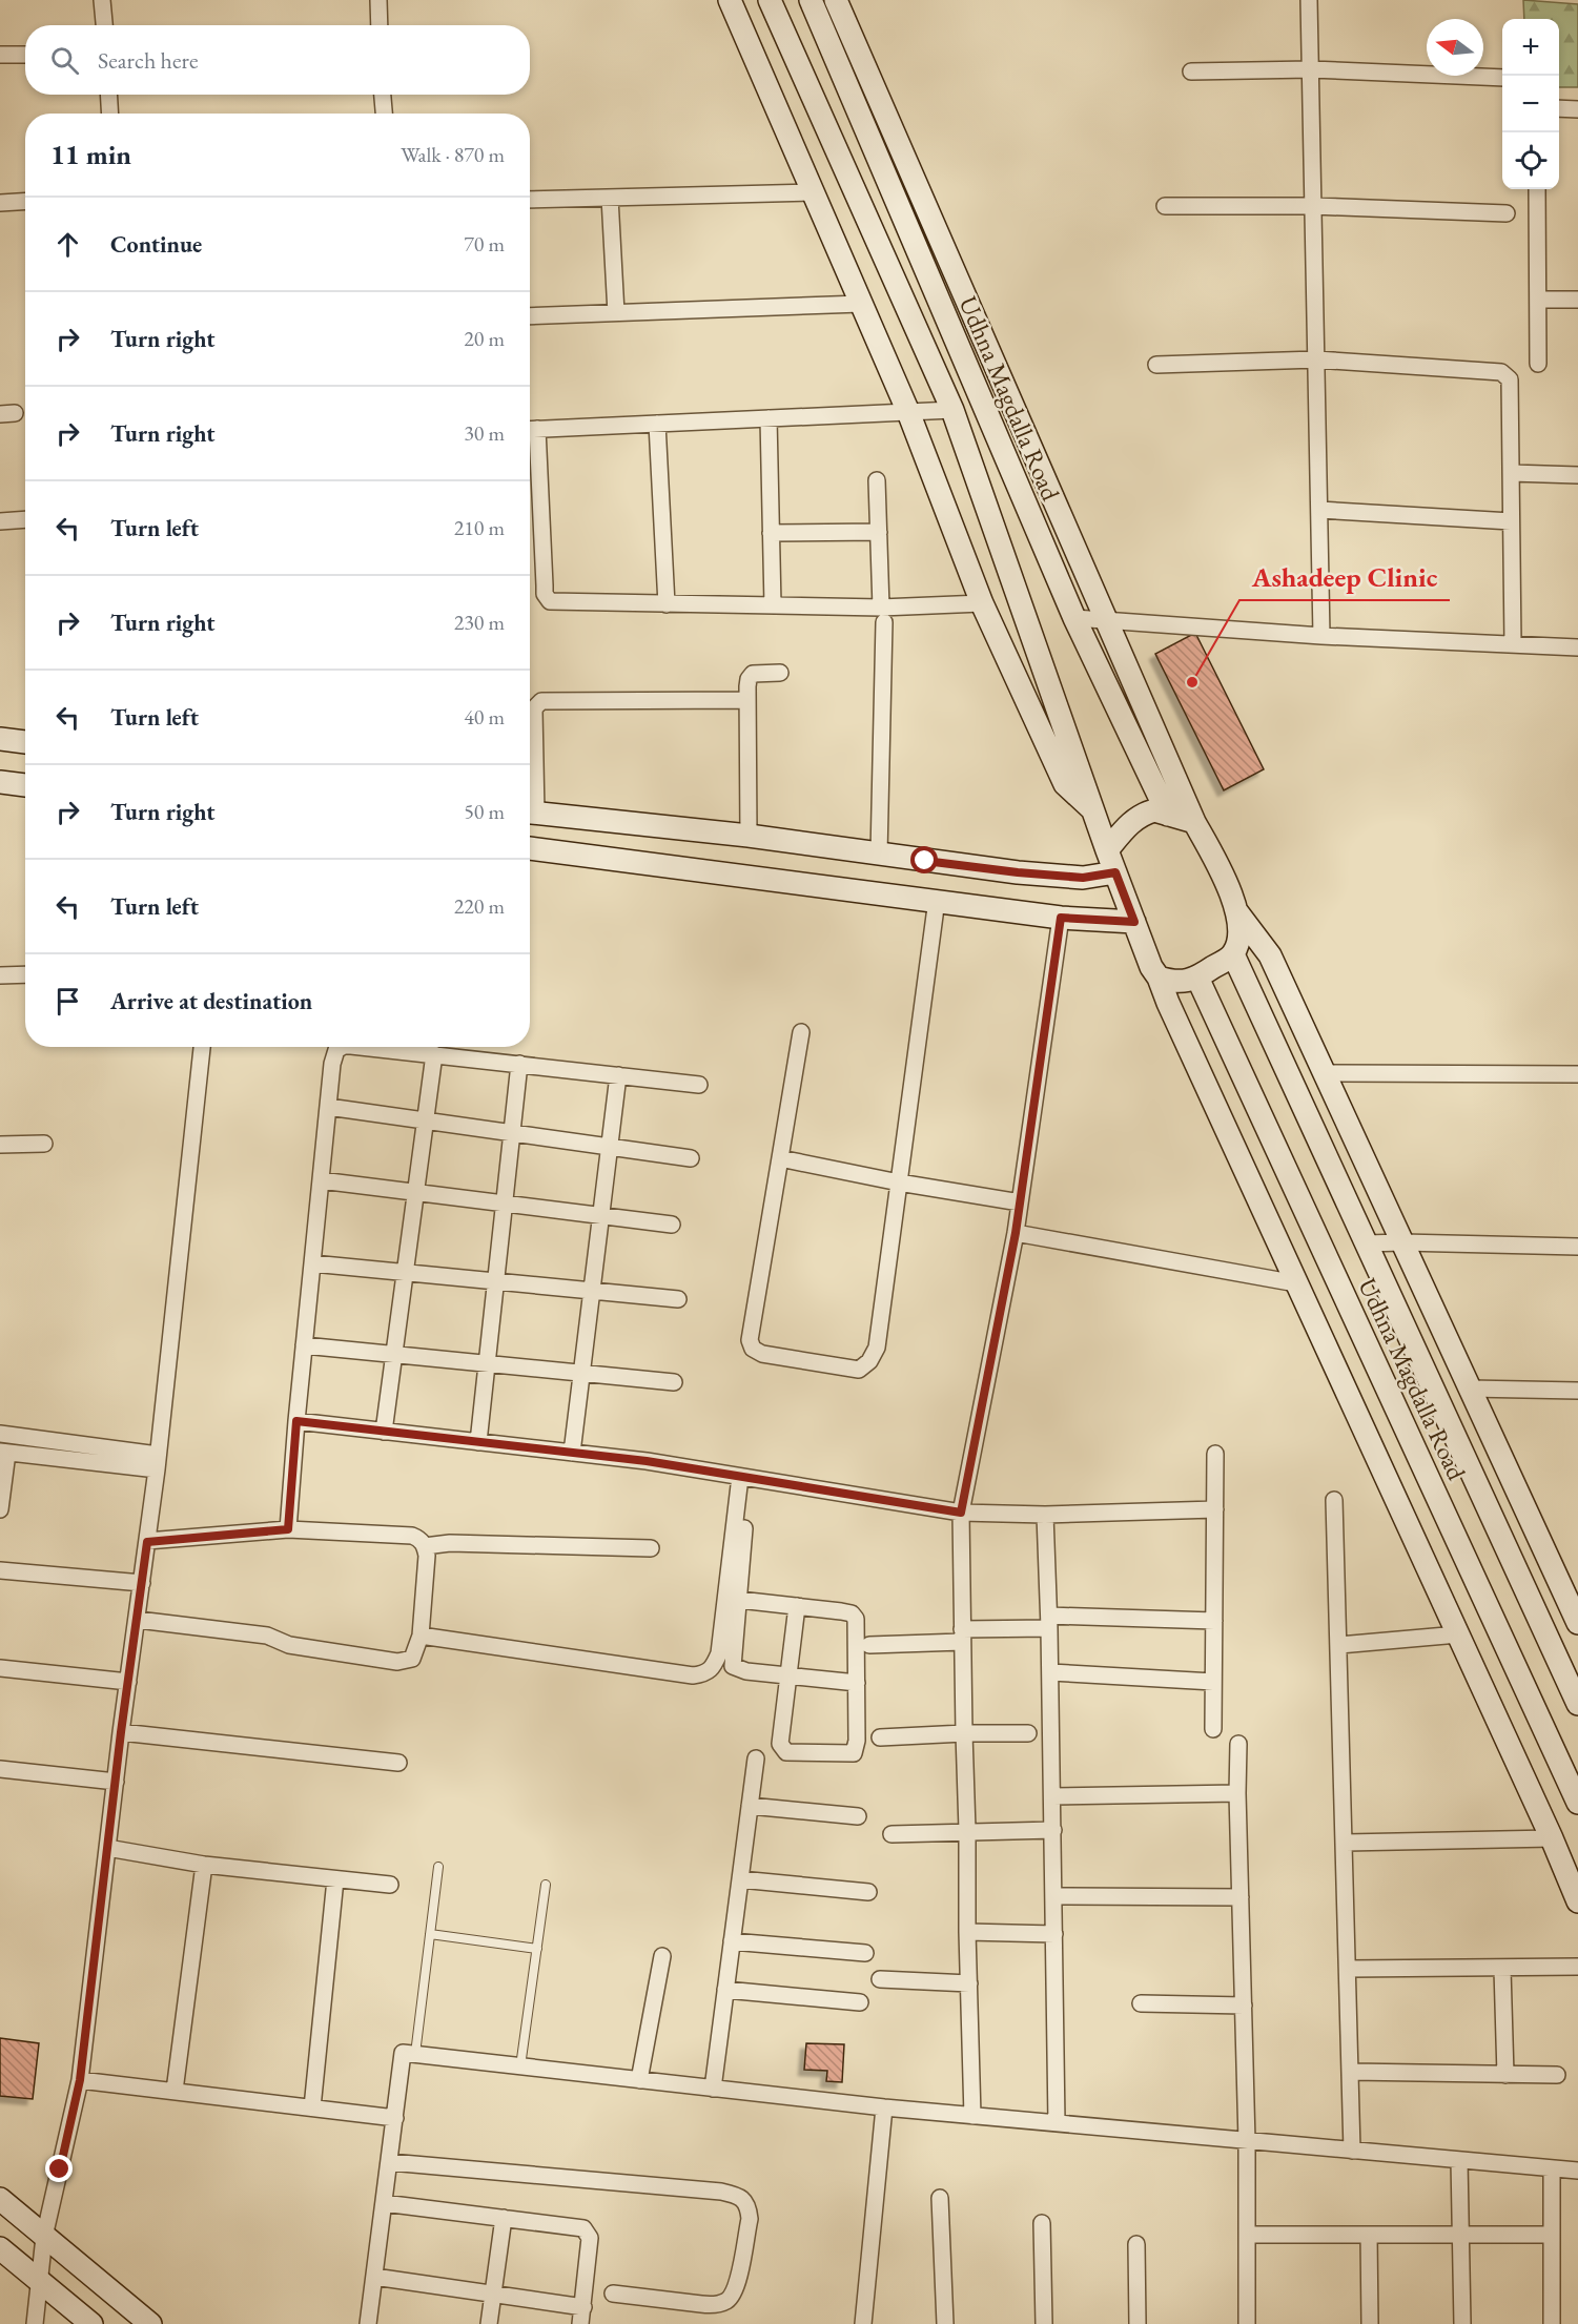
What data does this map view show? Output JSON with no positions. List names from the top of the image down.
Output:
{
  "streets": {
    "street": ["Udhna Magdalla Road"]
  },
  "places": ["Ashadeep Clinic"],
  "north": "left",
  "page": {
    "map_buttons": ["+", "−"],
    "search": "Search here",
    "heading": ["11 min", "Walk · 870 m"],
    "list": [
      ["Continue", "70 m"],
      ["Turn right", "20 m"],
      ["Turn right", "30 m"],
      ["Turn left", "210 m"],
      ["Turn right", "230 m"],
      ["Turn left", "40 m"],
      ["Turn right", "50 m"],
      ["Turn left", "220 m"],
      "Arrive at destination"
    ]
  }
}
